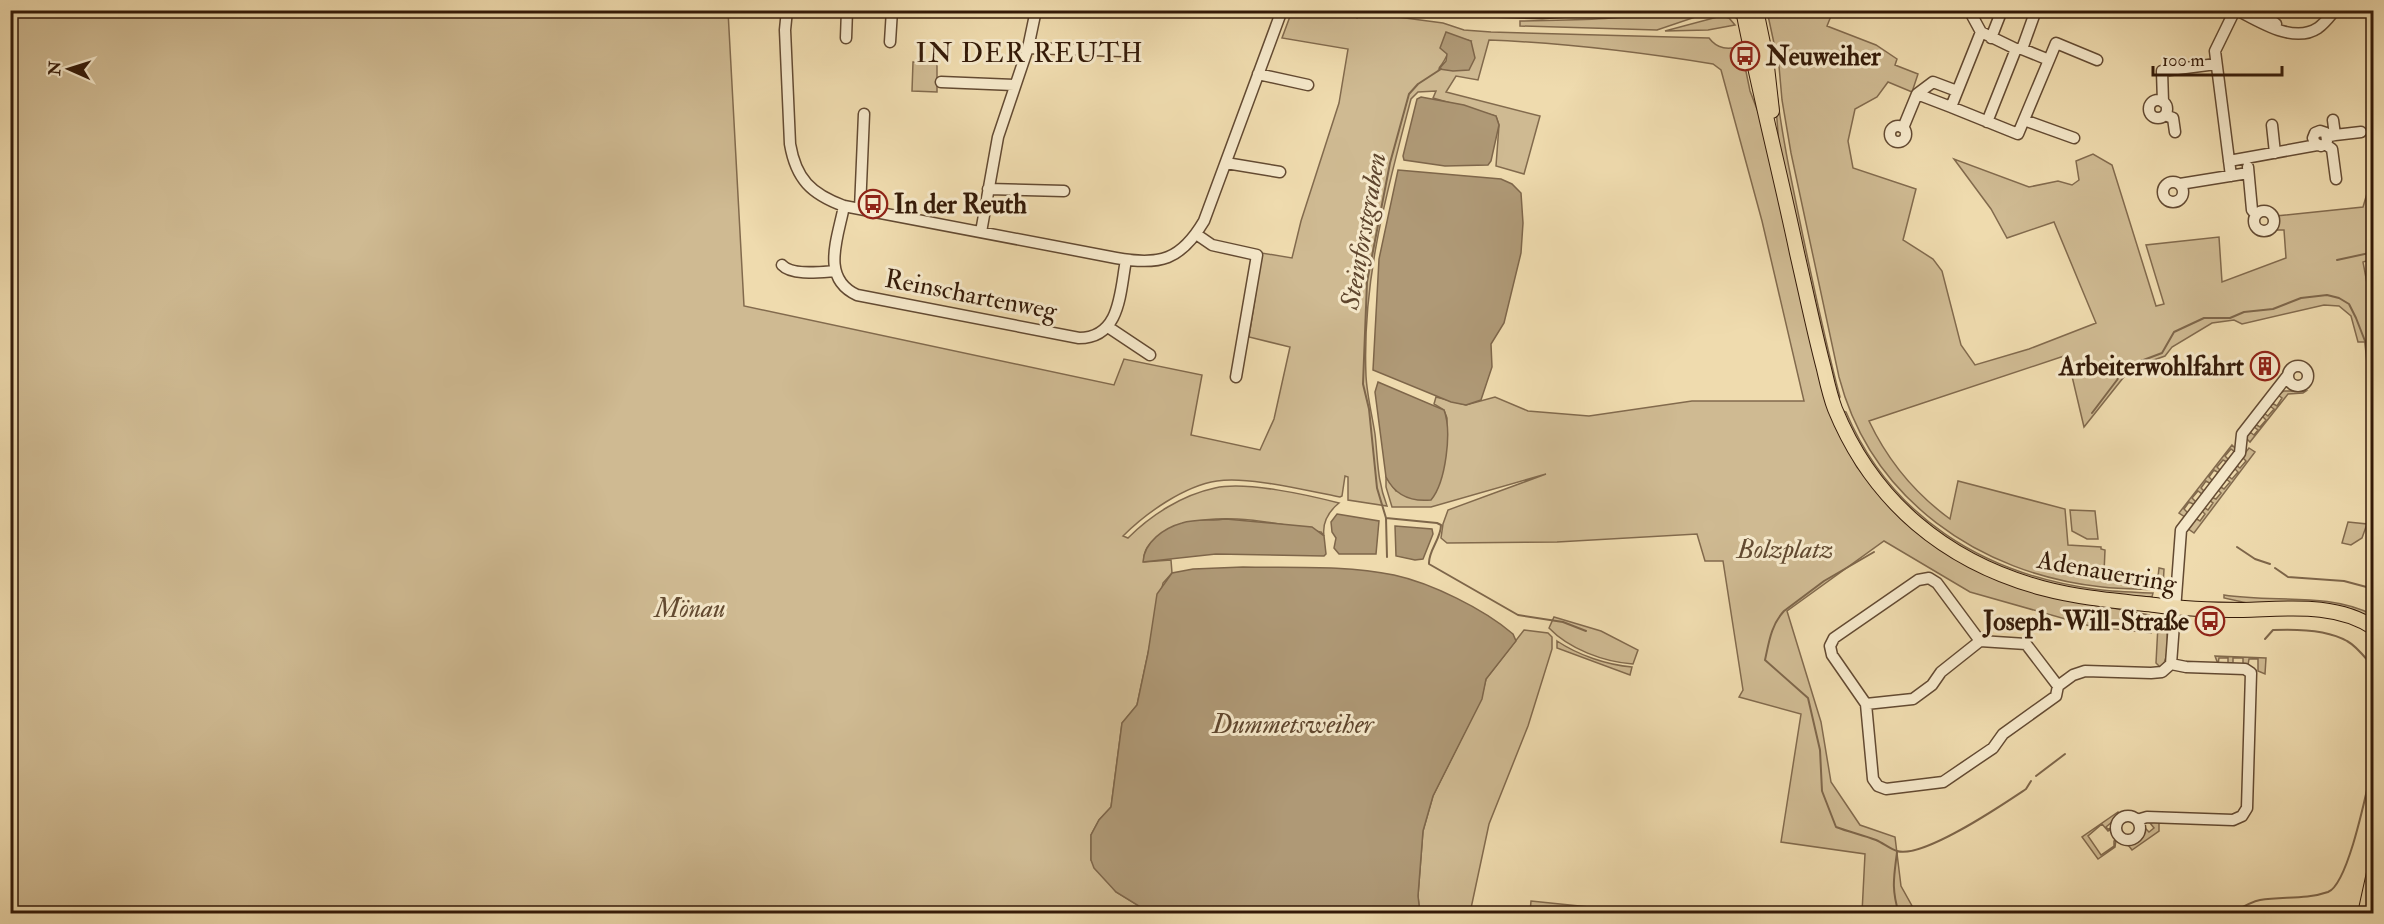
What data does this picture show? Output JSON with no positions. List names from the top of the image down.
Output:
{
  "streets": {
    "main road": ["Adenauerring"],
    "street": ["Reinschartenweg"]
  },
  "districts": ["IN DER REUTH"],
  "water": ["Steinforstgraben", "Dummetsweiher"],
  "parks": ["Bolzplatz", "Mönau"],
  "places": {
    "bus stop": ["Neuweiher", "In der Reuth", "Joseph-Will-Straße"],
    "building": ["Arbeiterwohlfahrt"]
  },
  "scale_bar": "100 m",
  "north": "left"
}
